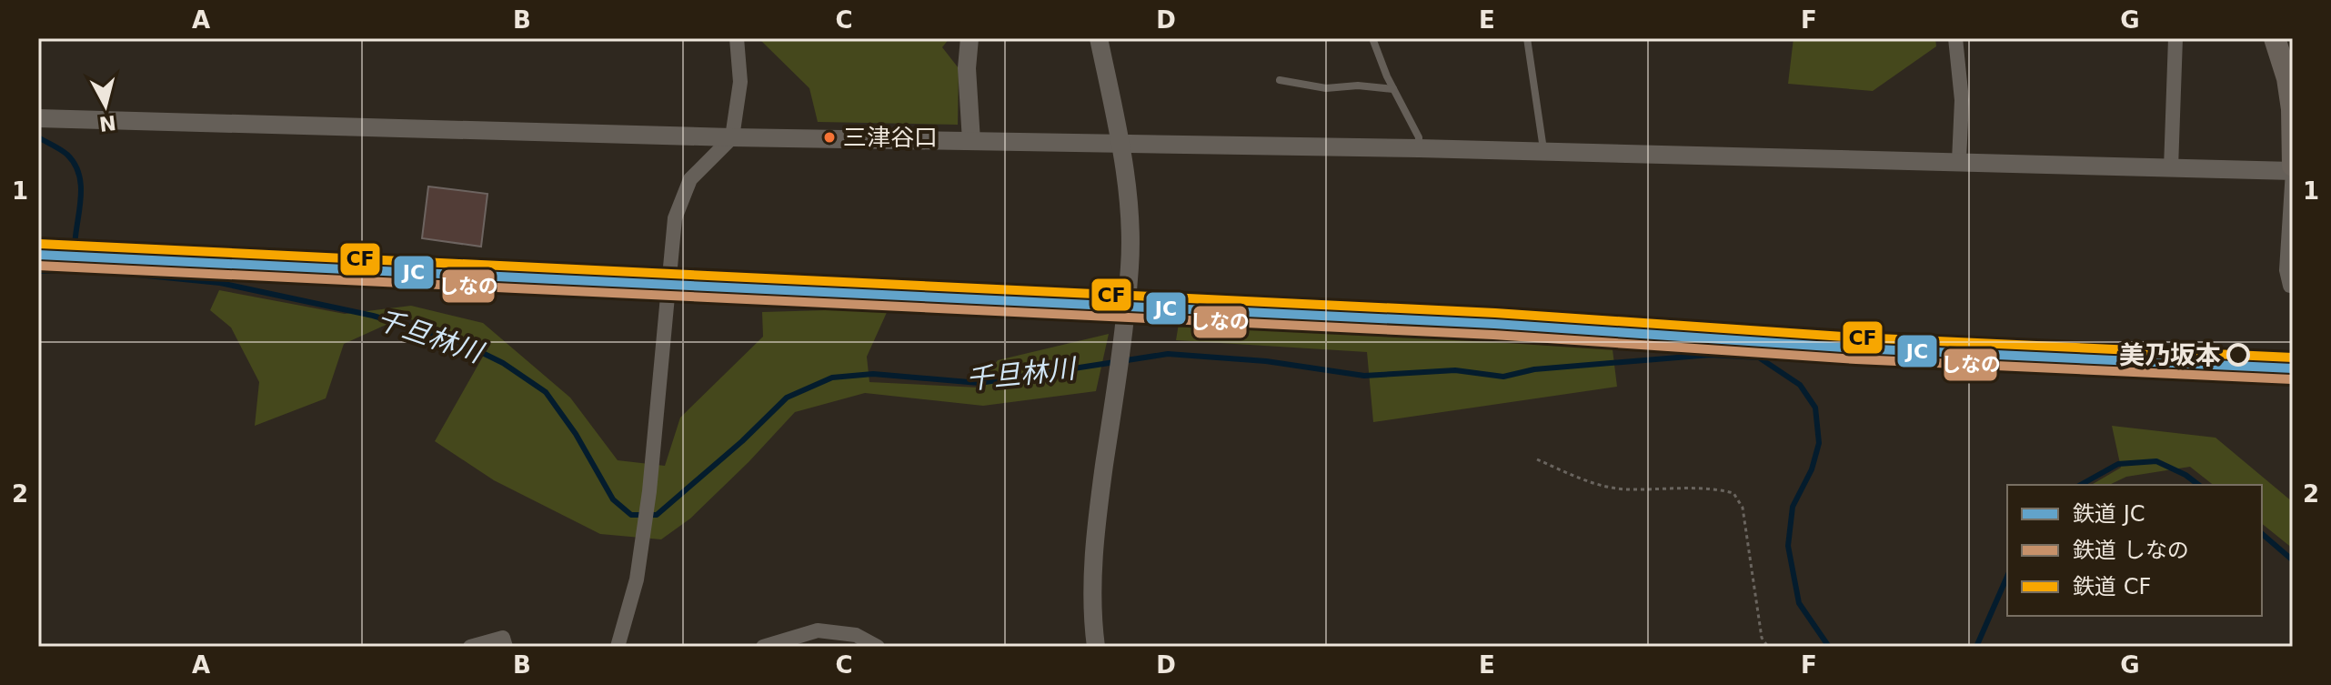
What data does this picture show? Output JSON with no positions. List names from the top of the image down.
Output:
{
  "water": ["千旦林川"],
  "places": ["三津谷口", "美乃坂本"],
  "lines": ["rail line CF", "rail line JC", "rail line しなの"],
  "legend": ["鉄道 JC", "鉄道 しなの", "鉄道 CF"],
  "north": "bottom",
  "grid": {
    "columns": [
      "A",
      "B",
      "C",
      "D",
      "E",
      "F",
      "G"
    ],
    "rows": ["1", "2"]
  }
}
